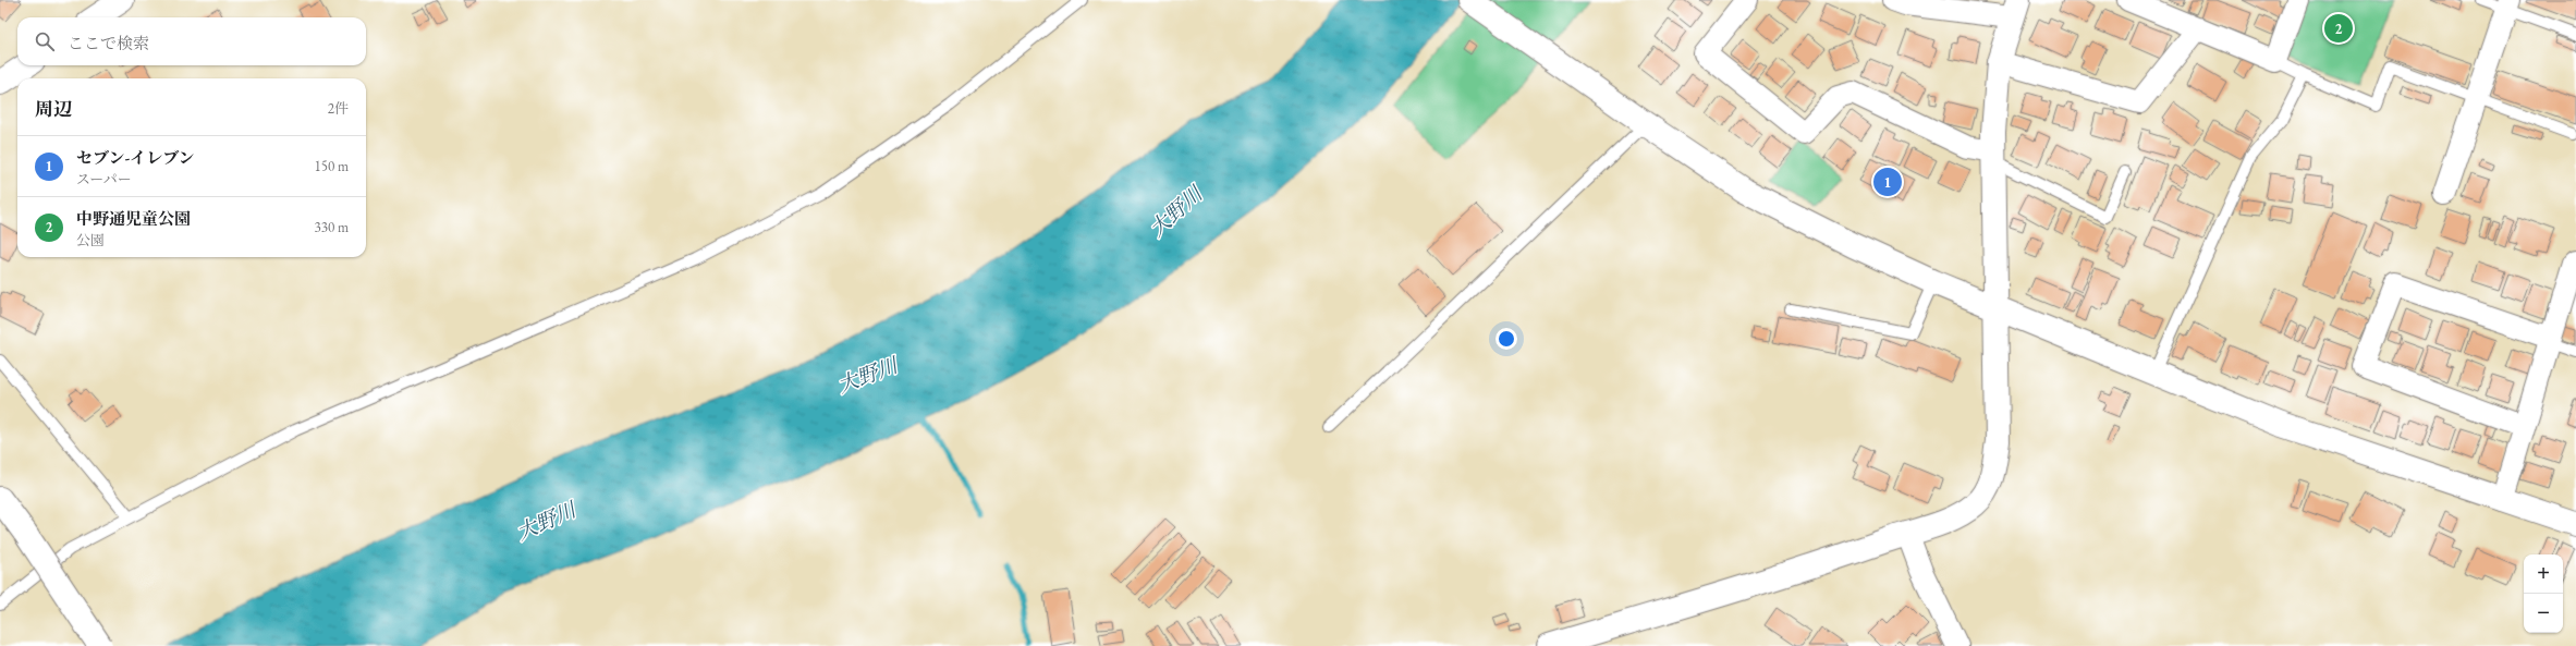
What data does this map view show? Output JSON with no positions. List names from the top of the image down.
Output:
{
  "water": ["大野川"],
  "page": {
    "pins": ["2", "1"],
    "search": "ここで検索",
    "heading": ["周辺", "2件"],
    "list": [
      {
        "mark": "1",
        "name": "セブン-イレブン",
        "note": "スーパー",
        "value": "150 m"
      },
      {
        "mark": "2",
        "name": "中野通児童公園",
        "note": "公園",
        "value": "330 m"
      }
    ],
    "map_buttons": ["+", "−"]
  }
}
